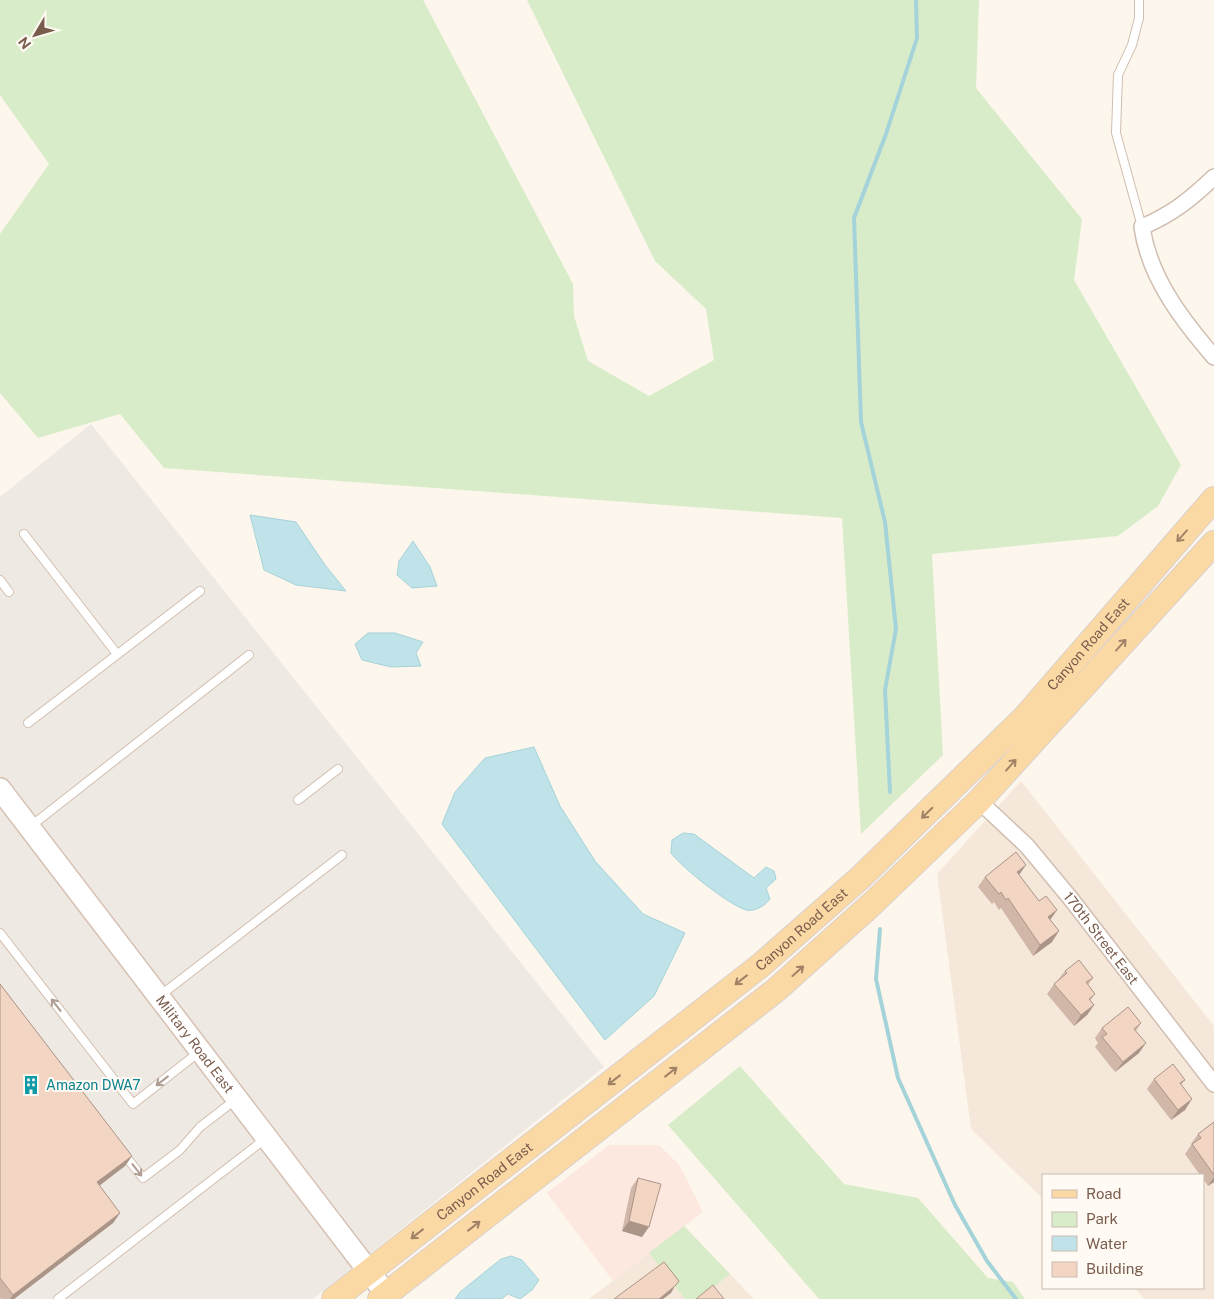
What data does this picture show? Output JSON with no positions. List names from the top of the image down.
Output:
{
  "streets": {
    "main road": ["Canyon Road East"],
    "street": ["170th Street East", "Military Road East"]
  },
  "crossings": [
    ["Canyon Road East", "170th Street East"],
    ["Canyon Road East", "Military Road East"]
  ],
  "places": {
    "building": ["Amazon DWA7"]
  },
  "legend": [
    "Road",
    "Park",
    "Water",
    "Building"
  ],
  "north": "bottom left"
}
